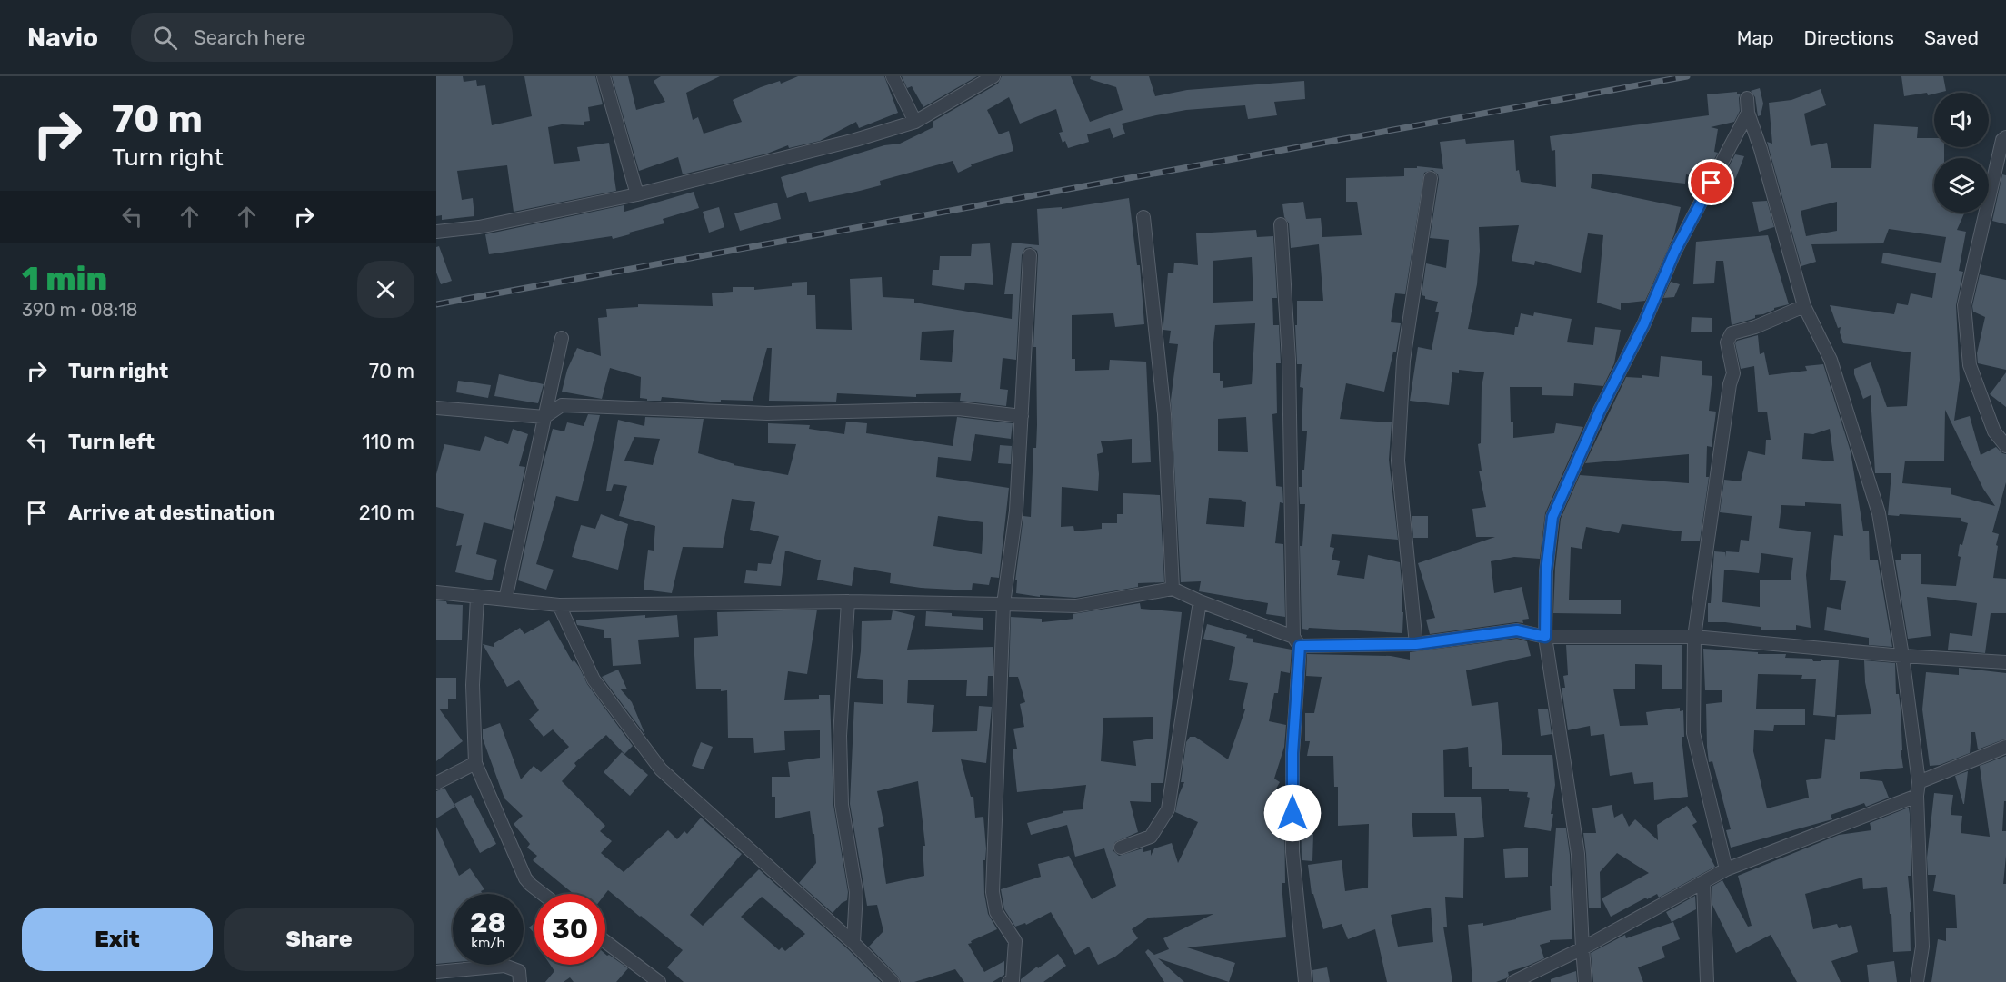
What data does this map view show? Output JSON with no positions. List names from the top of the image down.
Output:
{
  "page": {
    "header": "Navio",
    "search": "Search here",
    "nav": ["Map", "Directions", "Saved"],
    "turn": ["70 m", "Turn right"],
    "heading": ["1 min", "390 m · 08:18"],
    "list": [
      {
        "name": "Turn right",
        "value": "70 m"
      },
      {
        "name": "Turn left",
        "value": "110 m"
      },
      {
        "name": "Arrive at destination",
        "value": "210 m"
      }
    ],
    "speed": "28 km/h",
    "limit": "30",
    "buttons": ["Exit", "Share"]
  }
}
